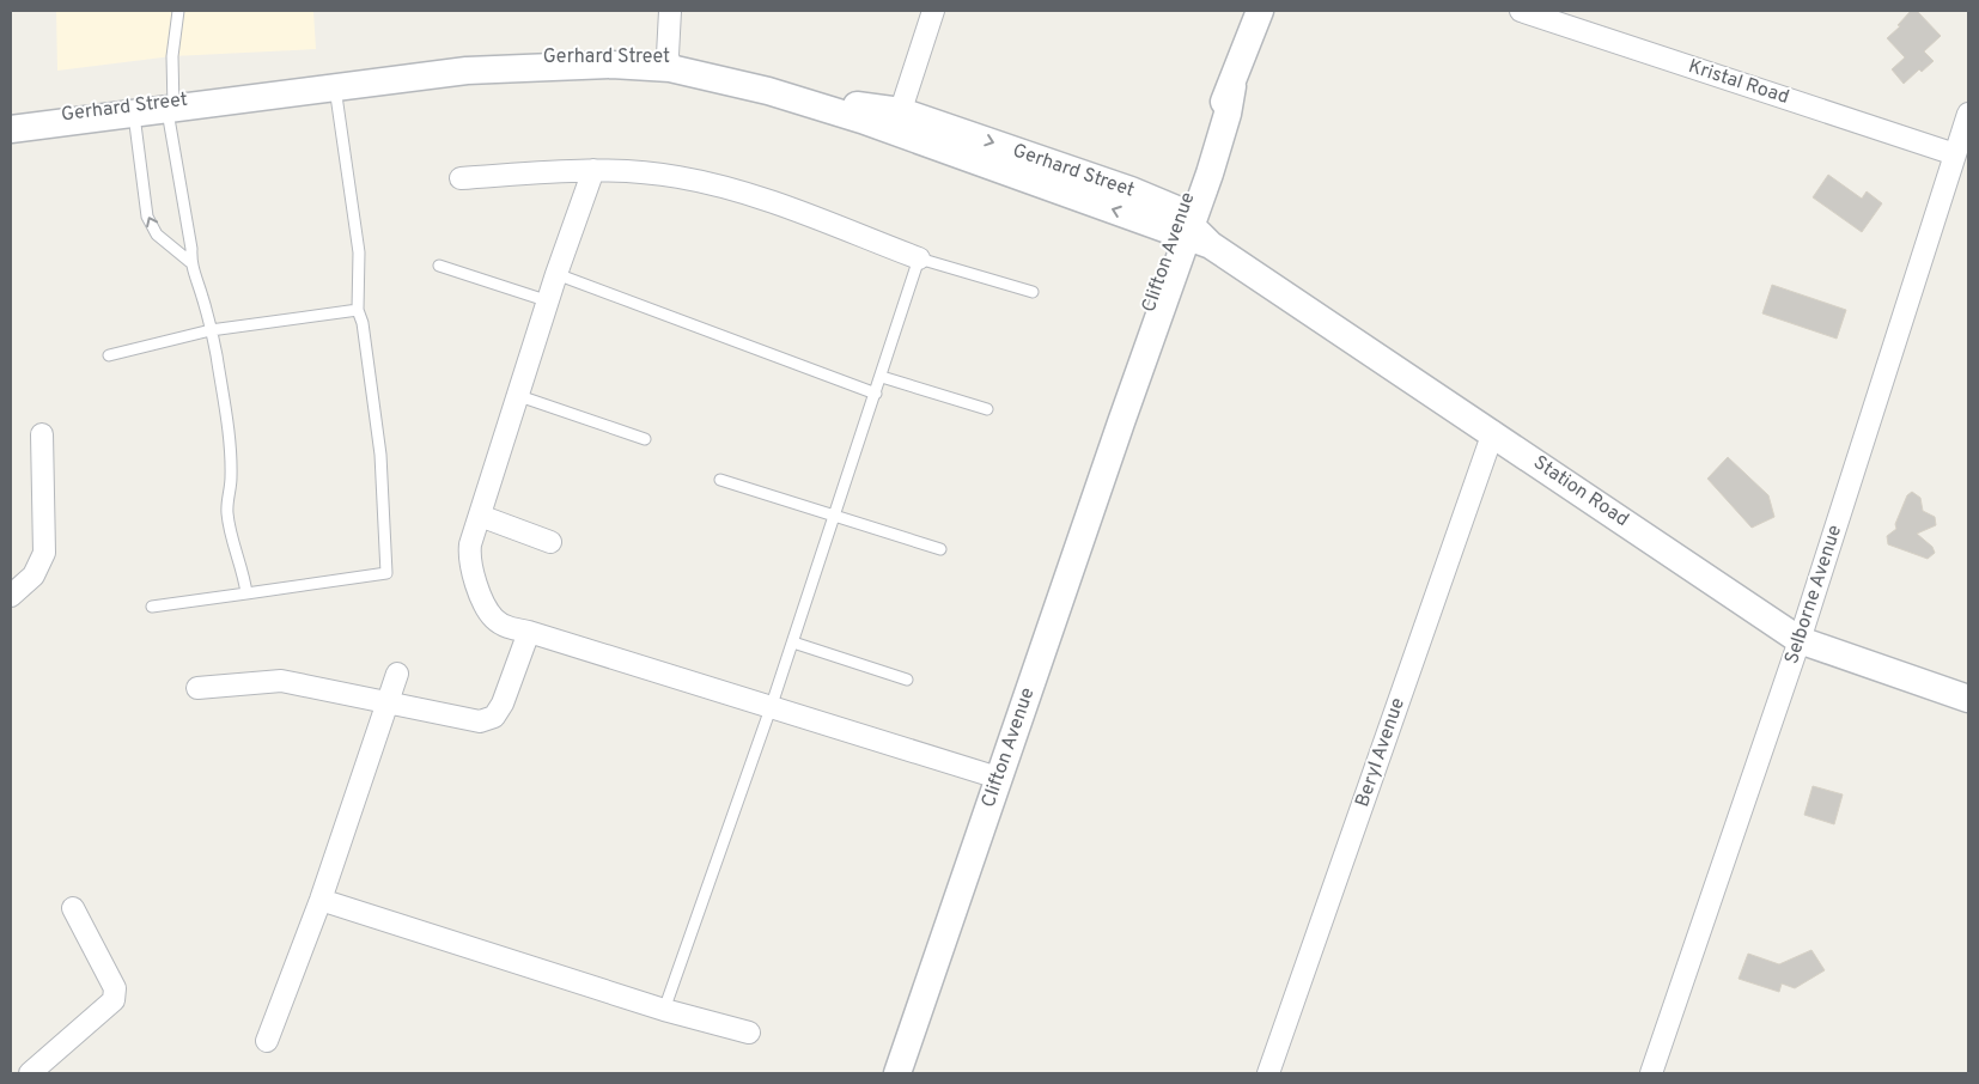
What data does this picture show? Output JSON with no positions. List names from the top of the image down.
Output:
{
  "streets": {
    "street": [
      "Gerhard Street",
      "Kristal Road",
      "Clifton Avenue",
      "Station Road",
      "Selborne Avenue",
      "Beryl Avenue"
    ]
  },
  "crossings": [
    ["Gerhard Street", "Clifton Avenue"],
    ["Gerhard Street", "Station Road"],
    ["Kristal Road", "Selborne Avenue"],
    ["Clifton Avenue", "Station Road"],
    ["Station Road", "Selborne Avenue"],
    ["Station Road", "Beryl Avenue"]
  ]
}
